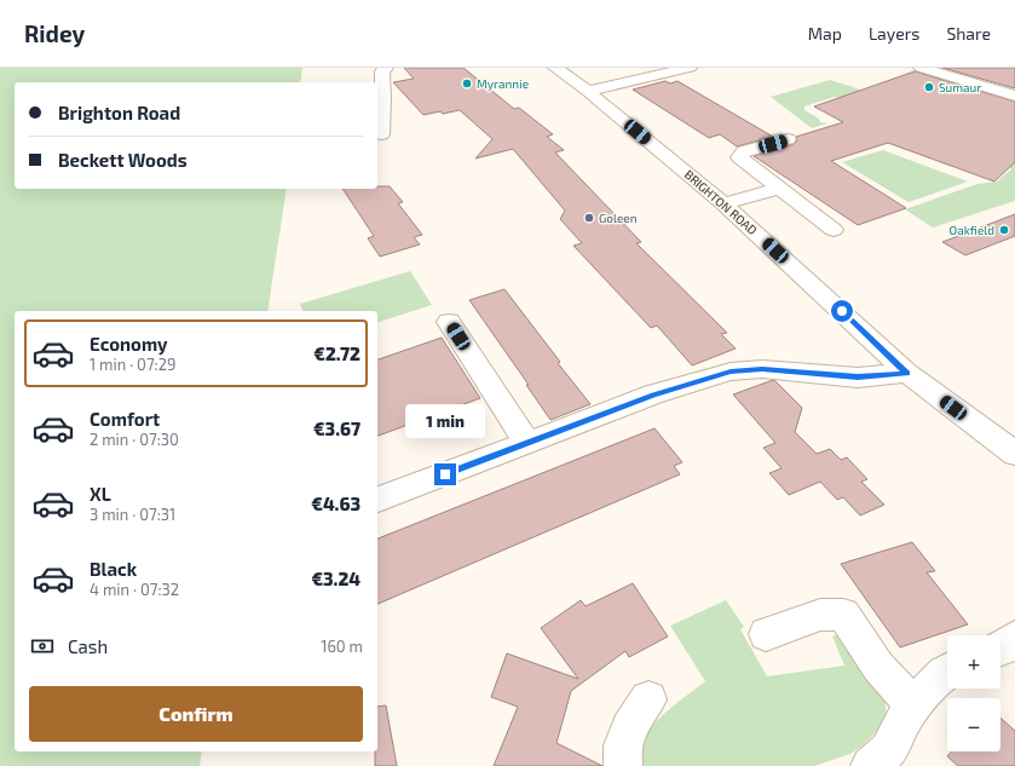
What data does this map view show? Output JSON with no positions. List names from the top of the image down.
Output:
{
  "streets": {
    "street": ["BRIGHTON ROAD"]
  },
  "places": [
    "Myrannie",
    "Sumaur",
    "Goleen",
    "Oakfield"
  ],
  "page": {
    "header": "Ridey",
    "nav": ["Map", "Layers", "Share"],
    "banner": ["Brighton Road", "Beckett Woods"],
    "list": [
      {
        "name": "Economy",
        "note": "1 min · 07:29",
        "value": "€2.72"
      },
      {
        "name": "Comfort",
        "note": "2 min · 07:30",
        "value": "€3.67"
      },
      {
        "name": "XL",
        "note": "3 min · 07:31",
        "value": "€4.63"
      },
      {
        "name": "Black",
        "note": "4 min · 07:32",
        "value": "€3.24"
      }
    ],
    "bubble": "1 min",
    "pay": ["Cash", "160 m"],
    "map_buttons": ["+", "−"],
    "buttons": "Confirm"
  }
}
